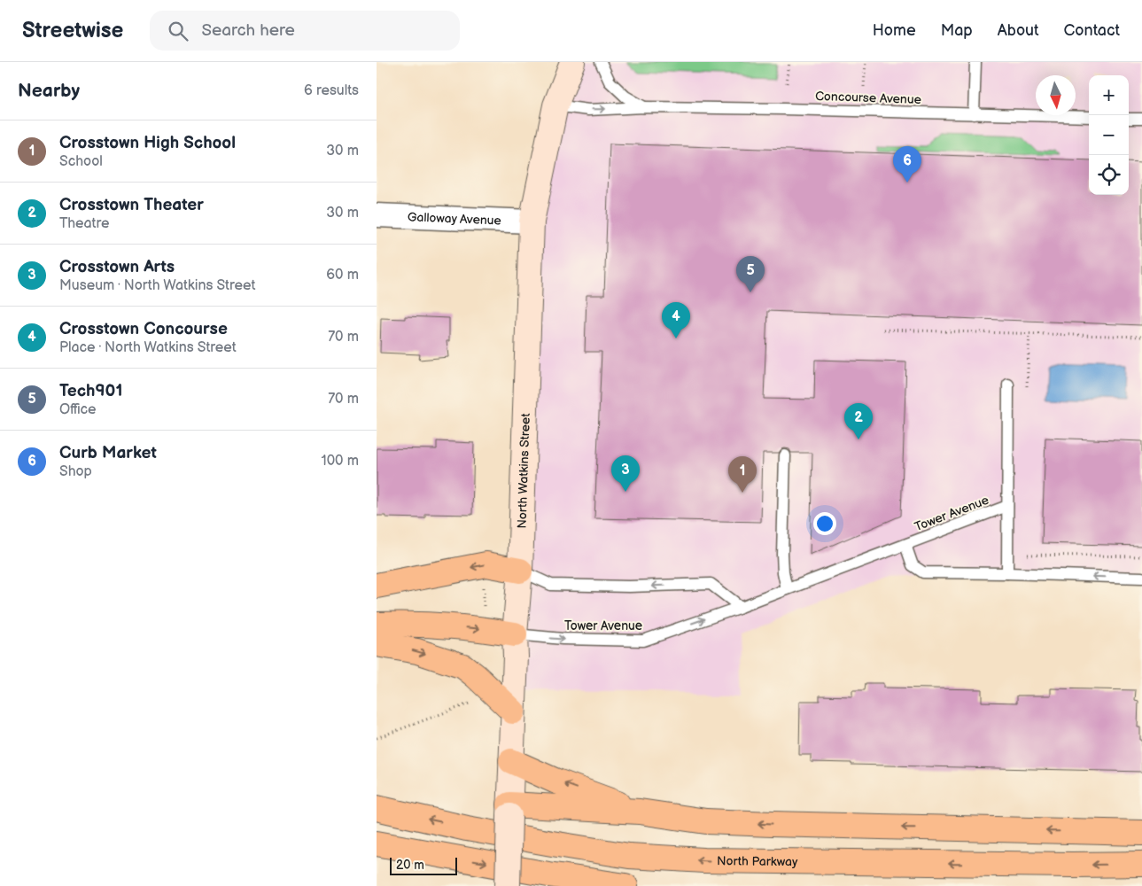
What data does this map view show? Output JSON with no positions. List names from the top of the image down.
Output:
{
  "streets": {
    "main road": ["North Watkins Street", "North Parkway"],
    "street": ["Galloway Avenue"],
    "lane": ["Concourse Avenue", "Tower Avenue"]
  },
  "crossings": [
    ["Concourse Avenue", "North Watkins Street"],
    ["Galloway Avenue", "North Watkins Street"],
    ["North Watkins Street", "Tower Avenue"]
  ],
  "scale_bar": "20 m",
  "north": "bottom",
  "page": {
    "header": "Streetwise",
    "search": "Search here",
    "nav": [
      "Home",
      "Map",
      "About",
      "Contact"
    ],
    "heading": ["Nearby", "6 results"],
    "map_buttons": ["+", "−"],
    "list": [
      {
        "mark": "1",
        "name": "Crosstown High School",
        "note": "School",
        "value": "30 m"
      },
      {
        "mark": "2",
        "name": "Crosstown Theater",
        "note": "Theatre",
        "value": "30 m"
      },
      {
        "mark": "3",
        "name": "Crosstown Arts",
        "note": "Museum · North Watkins Street",
        "value": "60 m"
      },
      {
        "mark": "4",
        "name": "Crosstown Concourse",
        "note": "Place · North Watkins Street",
        "value": "70 m"
      },
      {
        "mark": "5",
        "name": "Tech901",
        "note": "Office",
        "value": "70 m"
      },
      {
        "mark": "6",
        "name": "Curb Market",
        "note": "Shop",
        "value": "100 m"
      }
    ],
    "pins": [
      "6",
      "5",
      "4",
      "2",
      "3",
      "1"
    ],
    "scale": "20 m"
  }
}
